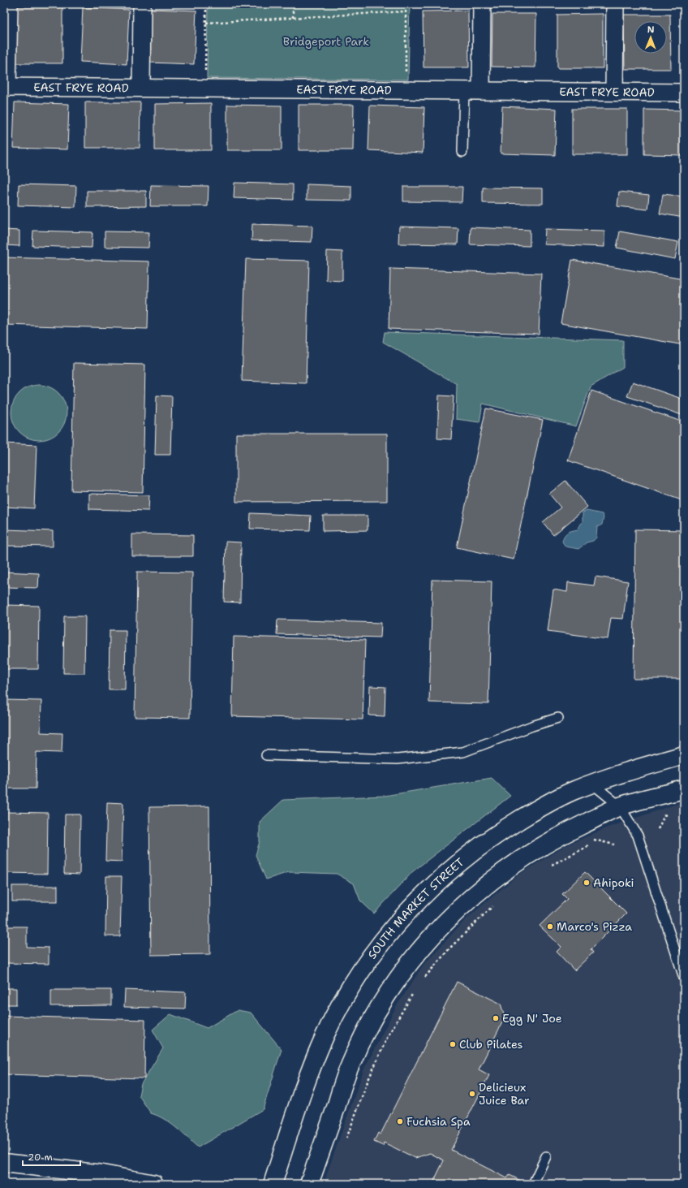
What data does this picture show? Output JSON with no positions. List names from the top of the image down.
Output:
{
  "streets": {
    "street": ["EAST FRYE ROAD", "SOUTH MARKET STREET"]
  },
  "parks": ["Bridgeport Park"],
  "places": [
    "Ahipoki",
    "Marco's Pizza",
    "Egg N' Joe",
    "Club Pilates",
    "Delicieux Juice Bar",
    "Fuchsia Spa"
  ],
  "scale_bar": "20 m",
  "north": "top"
}
